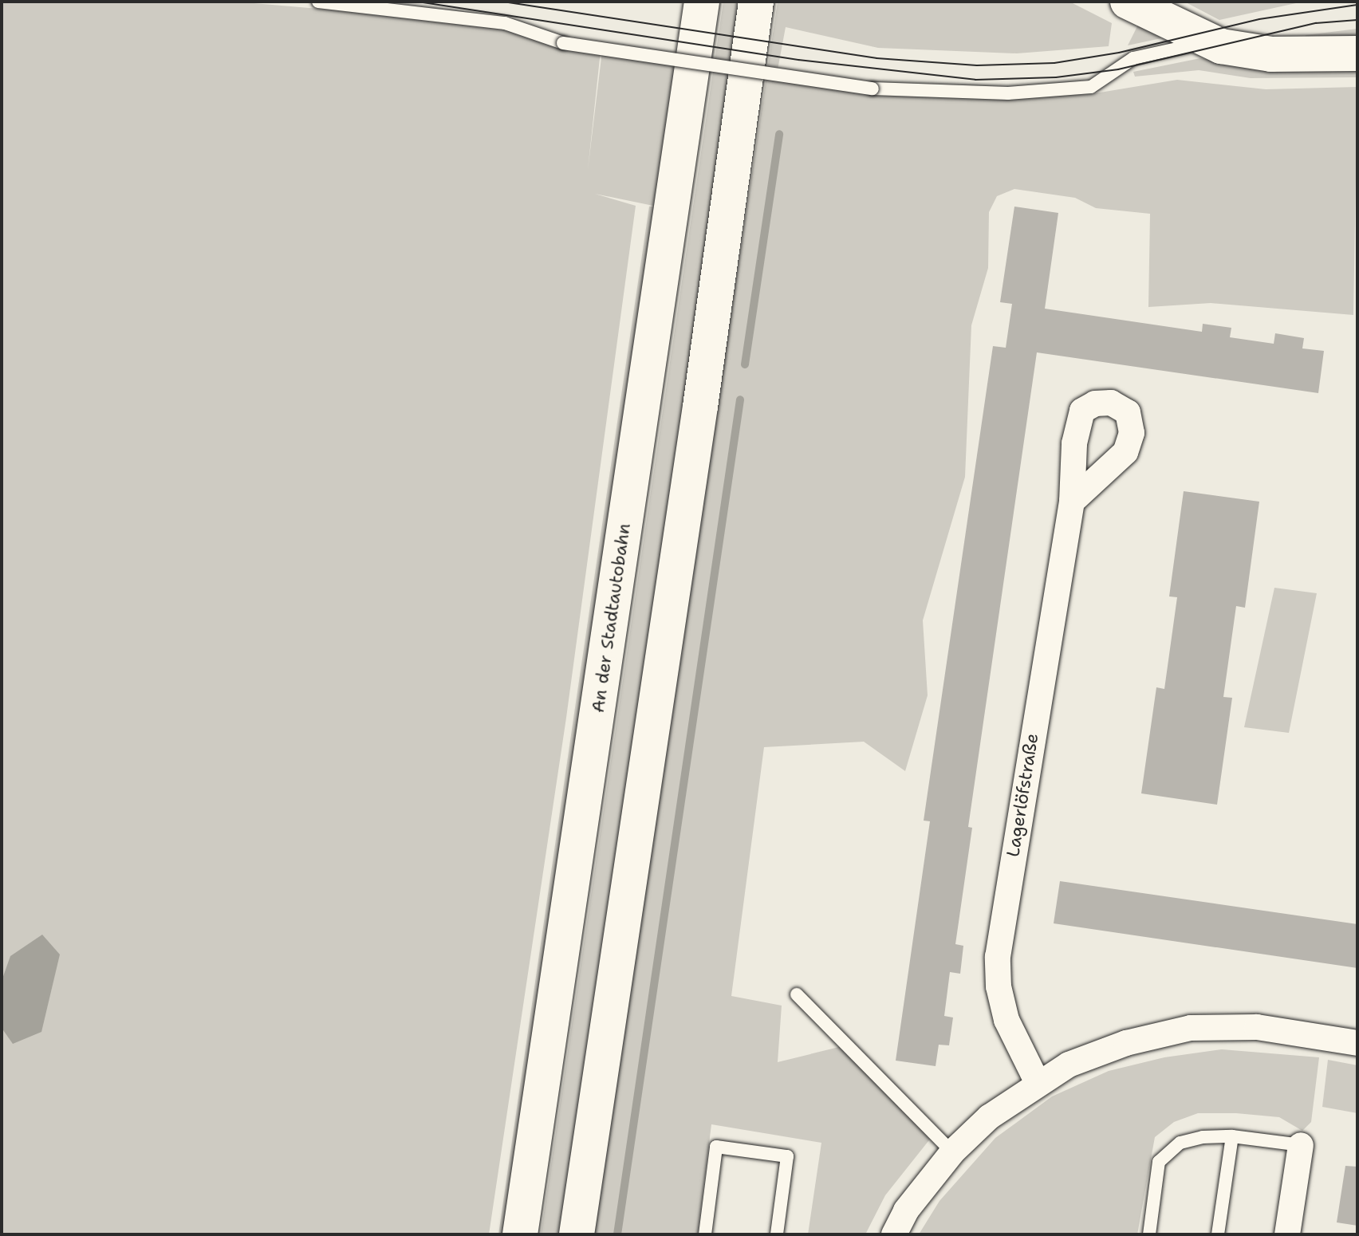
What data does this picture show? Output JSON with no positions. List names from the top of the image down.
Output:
{
  "streets": {
    "main road": ["An der Stadtautobahn"],
    "street": ["Lagerlöfstraße"]
  }
}
